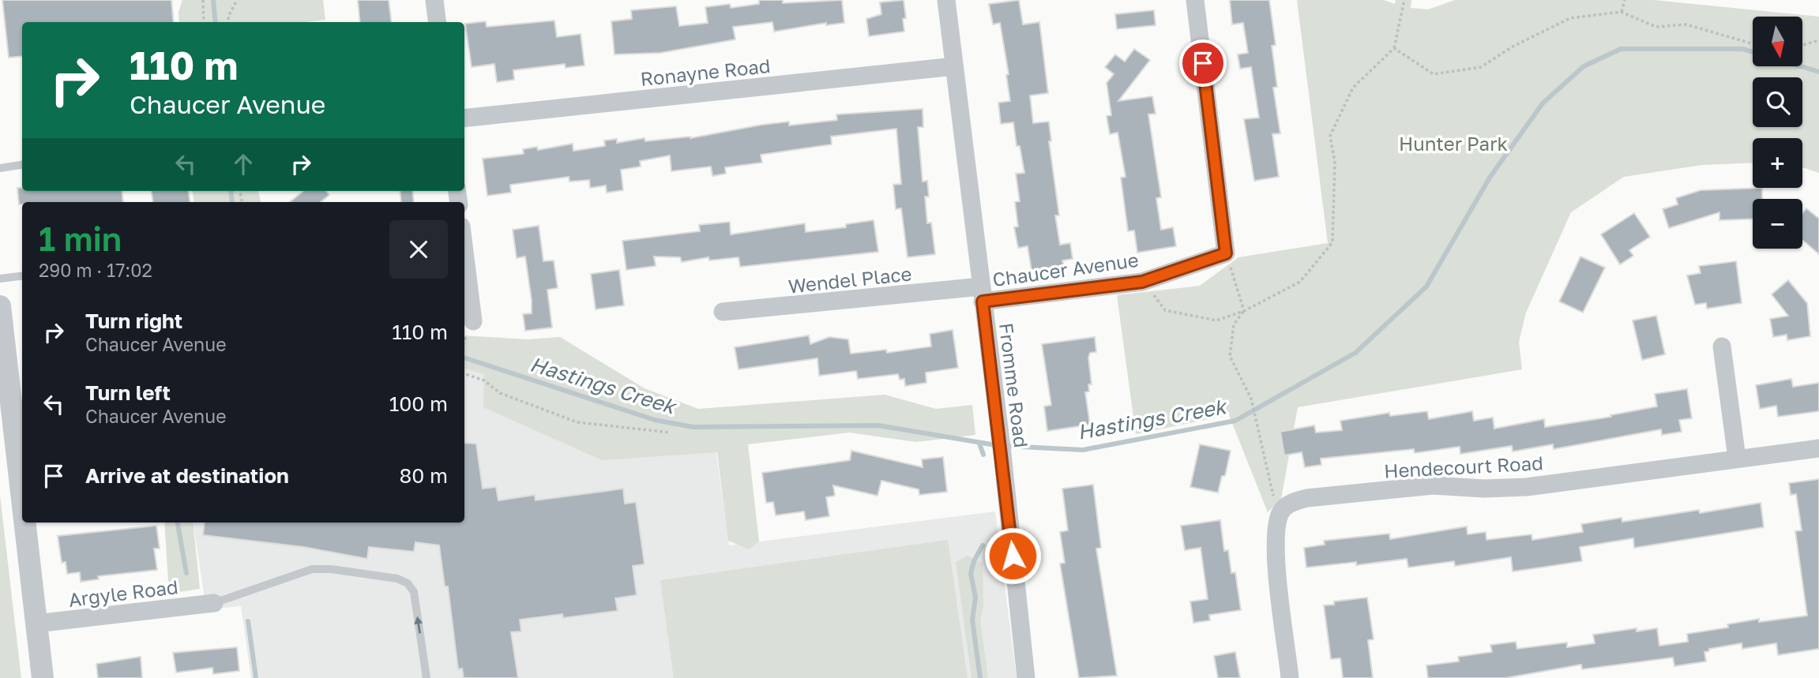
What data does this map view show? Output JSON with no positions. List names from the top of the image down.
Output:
{
  "streets": {
    "street": [
      "Ronayne Road",
      "Chaucer Avenue",
      "Wendel Place",
      "Fromme Road",
      "Hendecourt Road",
      "Argyle Road"
    ]
  },
  "crossings": [
    ["Ronayne Road", "Fromme Road"],
    ["Chaucer Avenue", "Wendel Place"],
    ["Chaucer Avenue", "Fromme Road"],
    ["Wendel Place", "Fromme Road"]
  ],
  "water": ["Hastings Creek"],
  "parks": ["Hunter Park"],
  "north": "bottom",
  "page": {
    "map_buttons": ["+", "−"],
    "turn": ["110 m", "Chaucer Avenue"],
    "heading": ["1 min", "290 m · 17:02"],
    "list": [
      {
        "name": "Turn right",
        "note": "Chaucer Avenue",
        "value": "110 m"
      },
      {
        "name": "Turn left",
        "note": "Chaucer Avenue",
        "value": "100 m"
      },
      {
        "name": "Arrive at destination",
        "value": "80 m"
      }
    ]
  }
}
